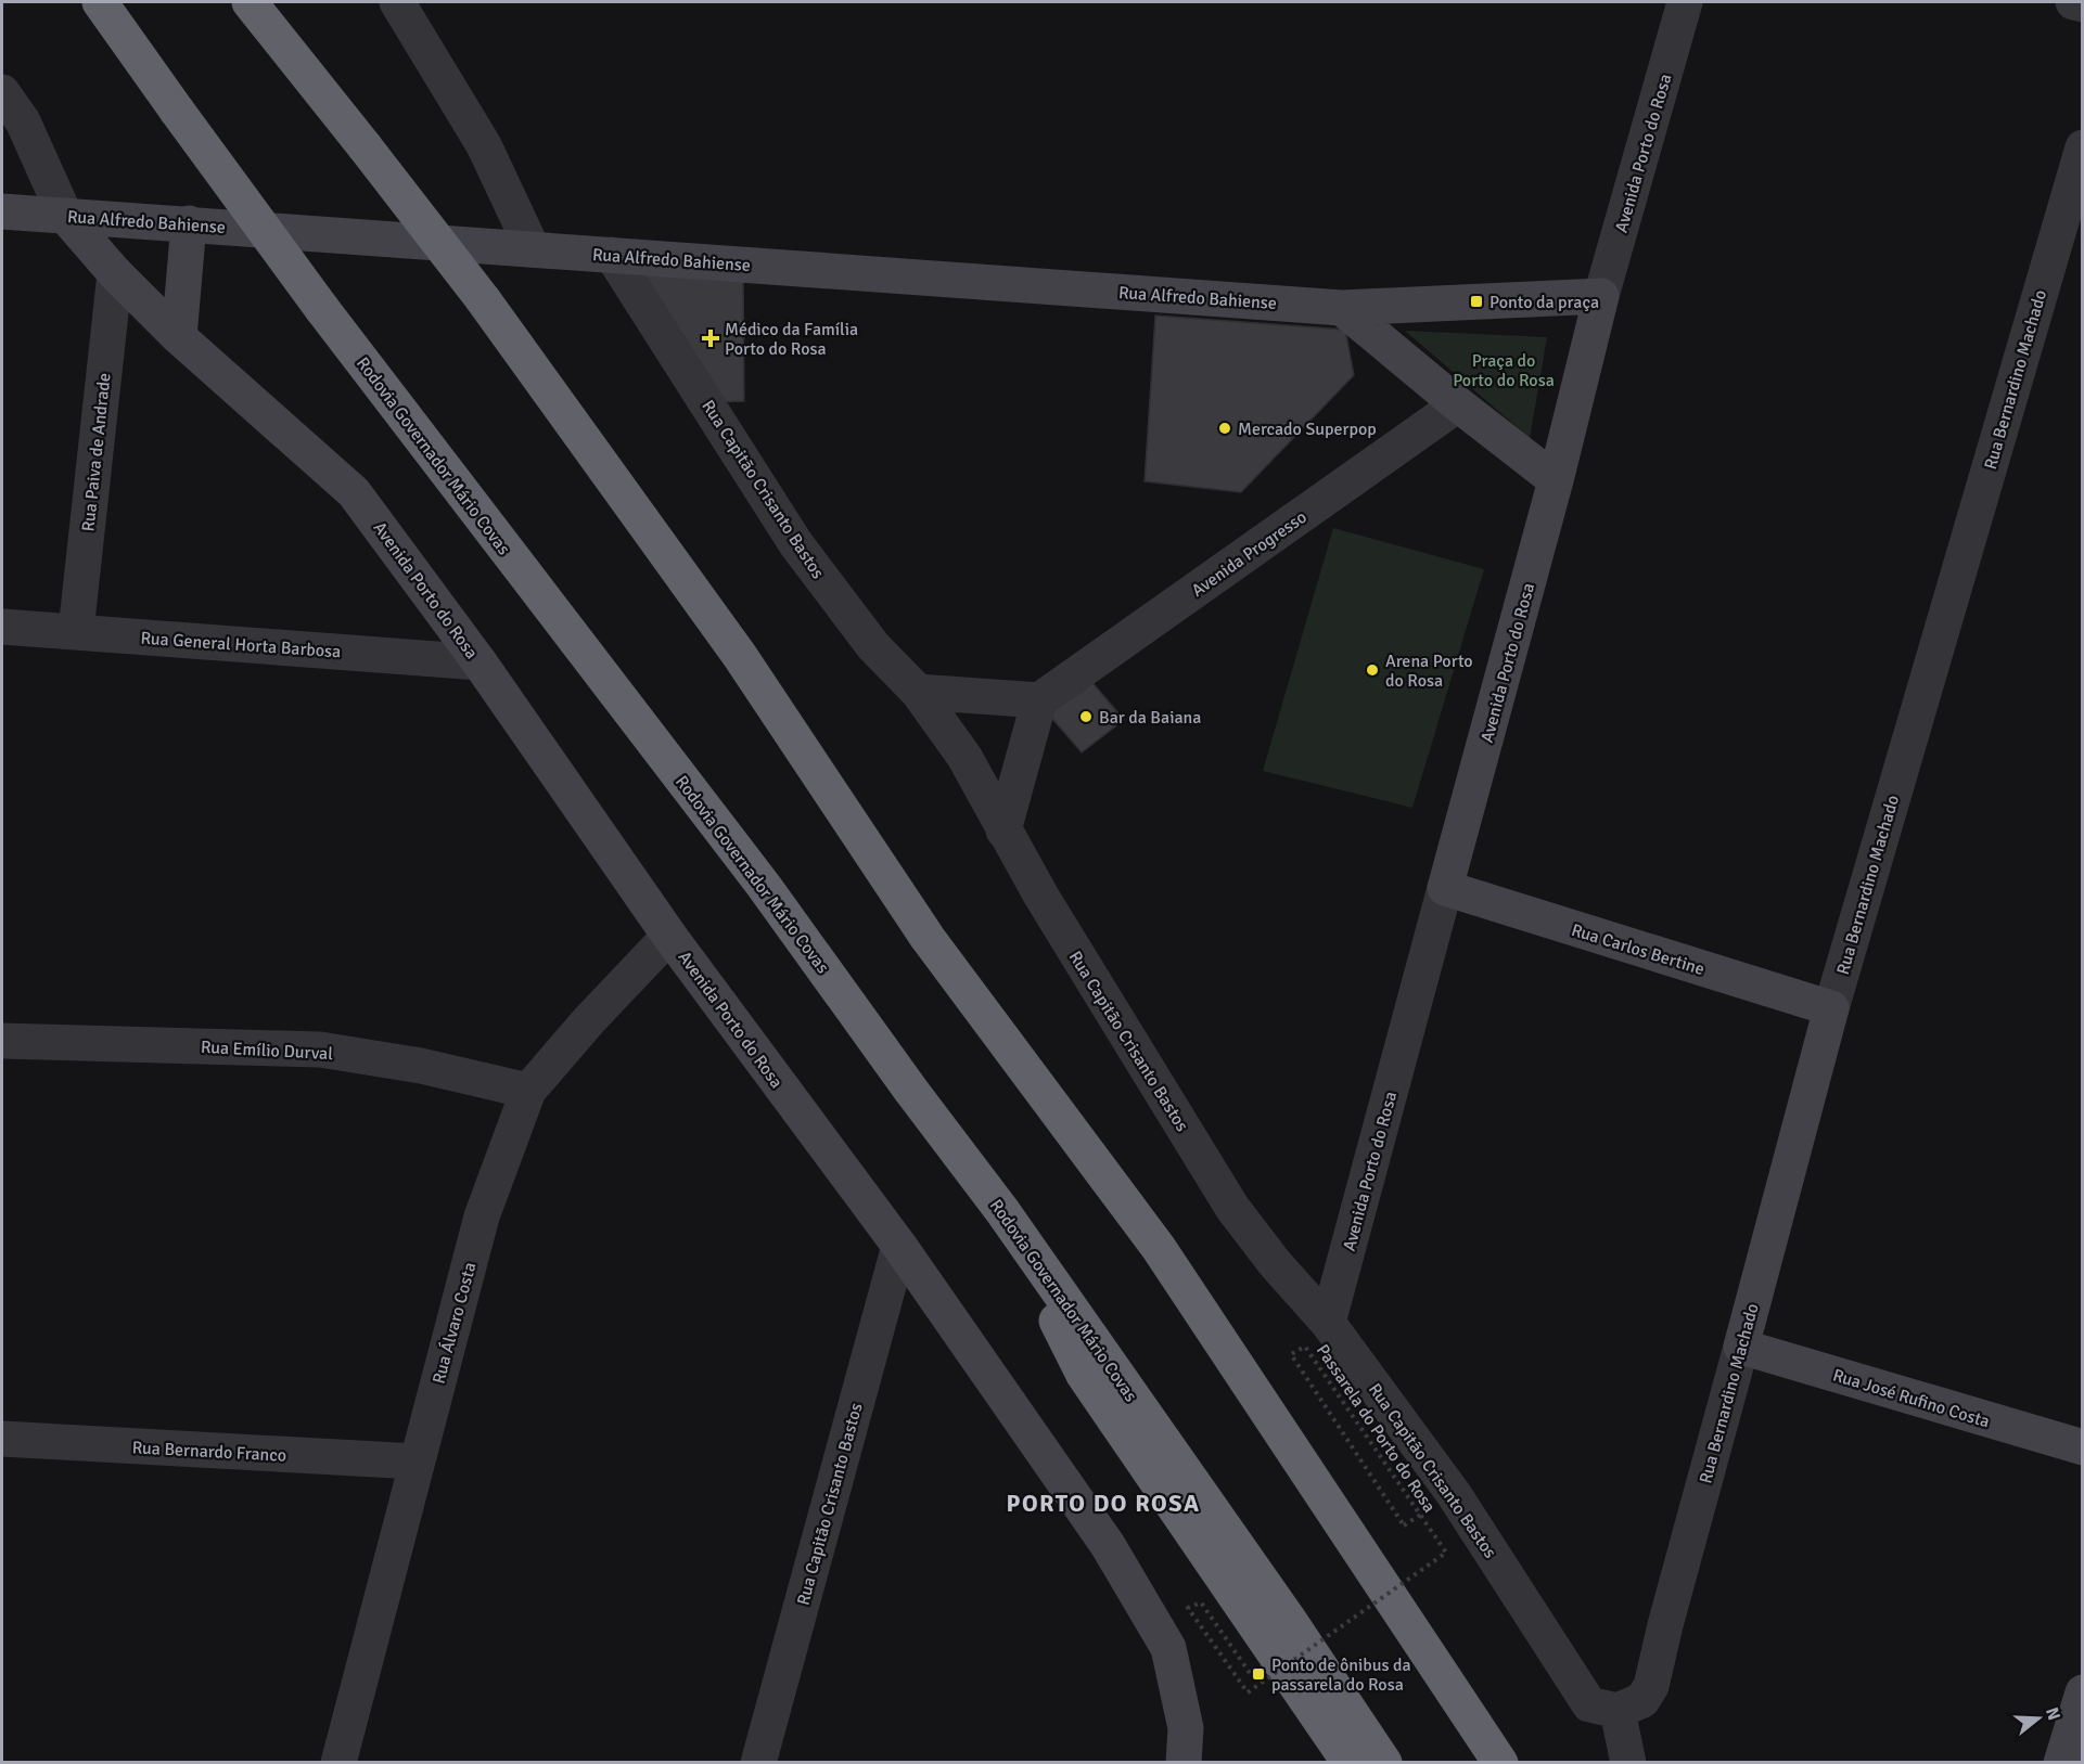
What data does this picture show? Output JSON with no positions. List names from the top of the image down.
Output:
{
  "streets": {
    "highway": ["Rodovia Governador Mário Covas"],
    "main road": [
      "Avenida Porto do Rosa",
      "Rua Alfredo Bahiense",
      "Rua Bernardino Machado",
      "Rua Carlos Bertine",
      "Rua José Rufino Costa"
    ],
    "street": [
      "Rua Paiva de Andrade",
      "Rua Capitão Crisanto Bastos",
      "Avenida Progresso",
      "Rua General Horta Barbosa",
      "Rua Emílio Durval",
      "Rua Álvaro Costa",
      "Rua Bernardo Franco"
    ],
    "path": ["Passarela do Porto do Rosa"]
  },
  "crossings": [
    ["Avenida Porto do Rosa", "Rua Alfredo Bahiense"],
    ["Avenida Porto do Rosa", "Rua Paiva de Andrade"],
    ["Avenida Porto do Rosa", "Rua Capitão Crisanto Bastos"],
    ["Avenida Porto do Rosa", "Rua General Horta Barbosa"],
    ["Avenida Porto do Rosa", "Rua Carlos Bertine"],
    ["Avenida Porto do Rosa", "Rua Álvaro Costa"],
    ["Rua Alfredo Bahiense", "Rua Capitão Crisanto Bastos"],
    ["Rua Bernardino Machado", "Rua Capitão Crisanto Bastos"],
    ["Rua Bernardino Machado", "Rua Carlos Bertine"],
    ["Rua Bernardino Machado", "Rua José Rufino Costa"],
    ["Rua Paiva de Andrade", "Rua General Horta Barbosa"],
    ["Rua Emílio Durval", "Rua Álvaro Costa"],
    ["Rua Álvaro Costa", "Rua Bernardo Franco"]
  ],
  "districts": ["PORTO DO ROSA"],
  "parks": ["Praça do Porto do Rosa"],
  "places": {
    "transit": ["Ponto da praça", "Ponto de ônibus da passarela do Rosa"],
    "health": ["Médico da Família Porto do Rosa"],
    "other": ["Mercado Superpop", "Arena Porto do Rosa", "Bar da Baiana"]
  },
  "north": "right"
}
